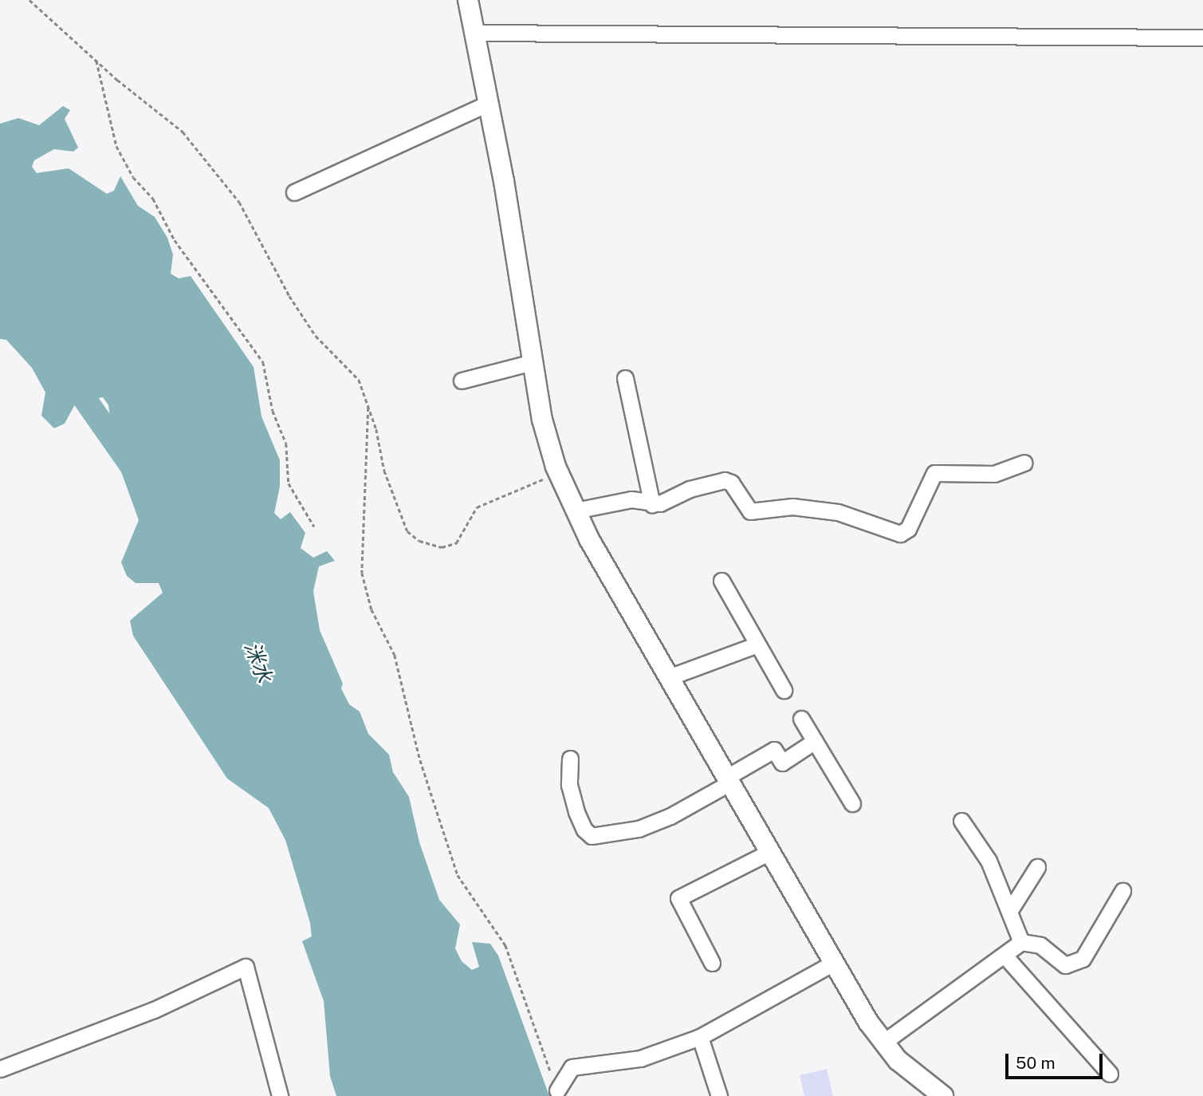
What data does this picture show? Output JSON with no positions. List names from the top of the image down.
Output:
{
  "water": ["洣水"],
  "scale_bar": "50 m"
}
